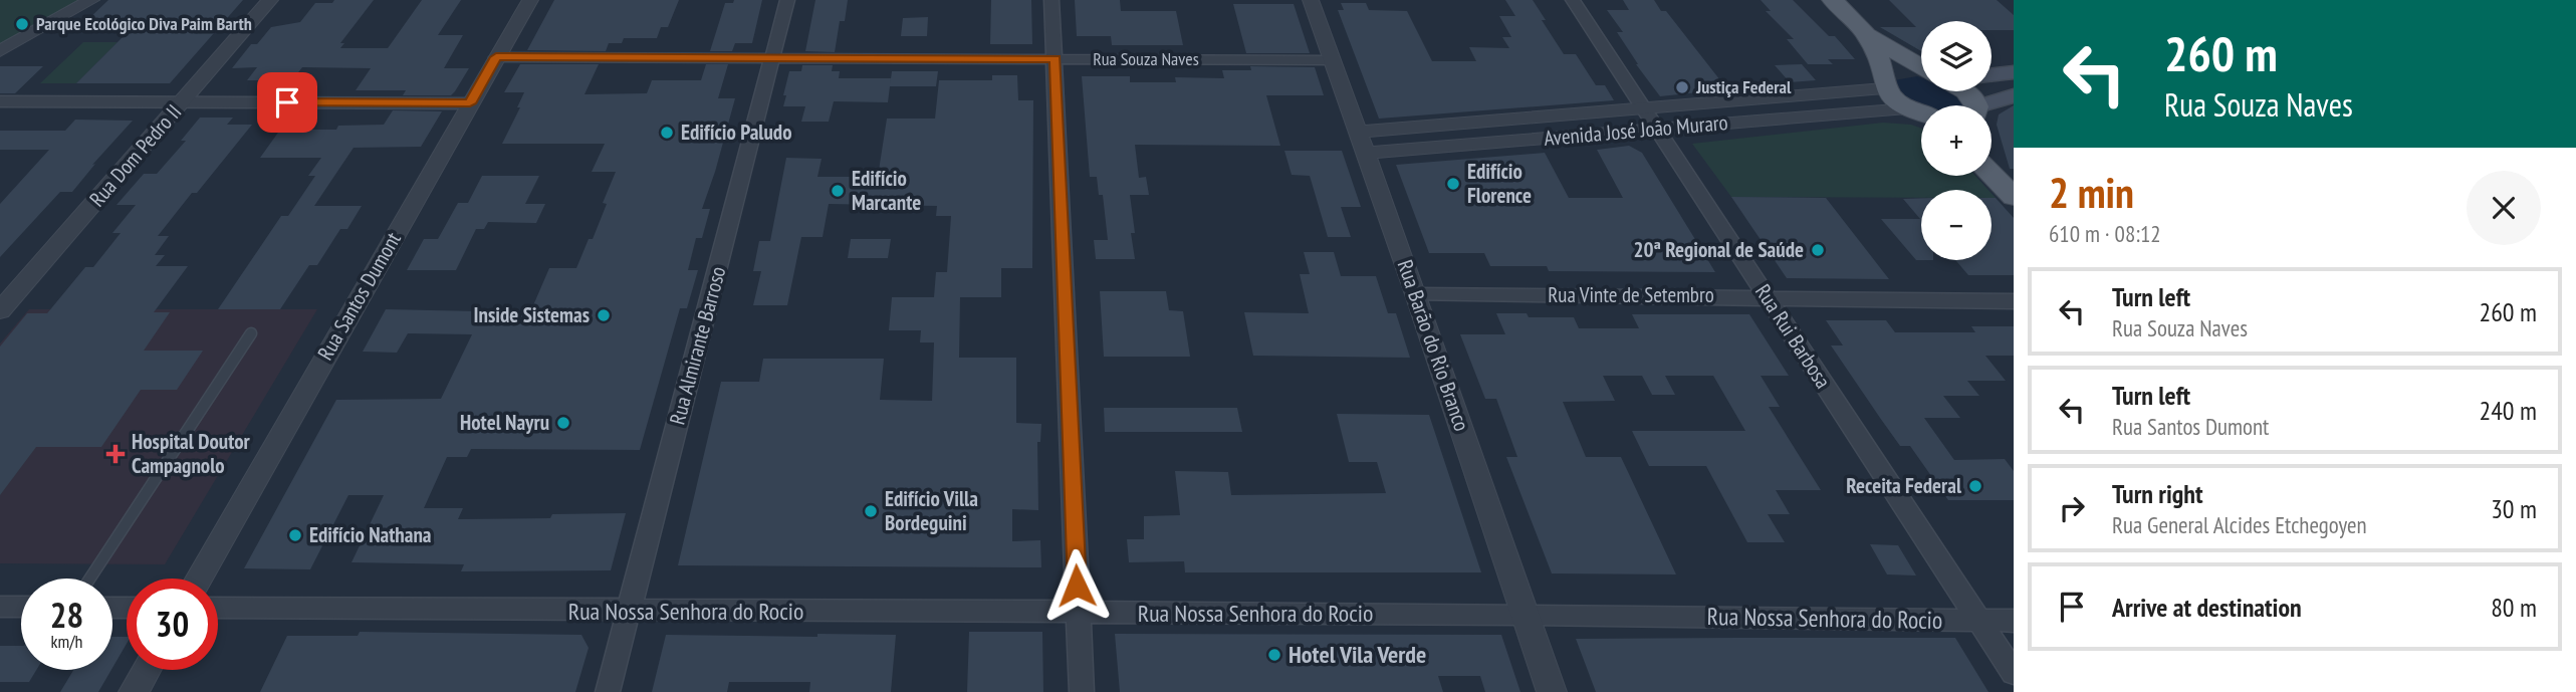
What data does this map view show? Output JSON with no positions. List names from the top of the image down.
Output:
{
  "streets": {
    "street": [
      "Rua Souza Naves",
      "Avenida José João Muraro",
      "Rua Dom Pedro II",
      "Rua Vinte de Setembro",
      "Rua Santos Dumont",
      "Rua Rui Barbosa",
      "Rua Almirante Barroso",
      "Rua Barão do Rio Branco",
      "Rua Nossa Senhora do Rocio"
    ]
  },
  "crossings": [
    ["Rua Souza Naves", "Rua Santos Dumont"],
    ["Rua Souza Naves", "Rua Almirante Barroso"],
    ["Rua Souza Naves", "Rua Barão do Rio Branco"],
    ["Avenida José João Muraro", "Rua Rui Barbosa"],
    ["Avenida José João Muraro", "Rua Barão do Rio Branco"],
    ["Rua Vinte de Setembro", "Rua Rui Barbosa"],
    ["Rua Vinte de Setembro", "Rua Barão do Rio Branco"],
    ["Rua Rui Barbosa", "Rua Nossa Senhora do Rocio"],
    ["Rua Almirante Barroso", "Rua Nossa Senhora do Rocio"],
    ["Rua Barão do Rio Branco", "Rua Nossa Senhora do Rocio"]
  ],
  "places": {
    "other": [
      "Parque Ecológico Diva Paim Barth",
      "Justiça Federal",
      "Edifício Paludo",
      "Edifício Florence",
      "Edifício Marcante",
      "20ª Regional de Saúde",
      "Inside Sistemas",
      "Hotel Nayru",
      "Receita Federal",
      "Edifício Villa Bordeguini",
      "Edifício Nathana",
      "Hotel Vila Verde"
    ],
    "health": ["Hospital Doutor Campagnolo"]
  },
  "page": {
    "turn": ["260 m", "Rua Souza Naves"],
    "map_buttons": ["+", "−"],
    "heading": ["2 min", "610 m · 08:12"],
    "list": [
      {
        "name": "Turn left",
        "note": "Rua Souza Naves",
        "value": "260 m"
      },
      {
        "name": "Turn left",
        "note": "Rua Santos Dumont",
        "value": "240 m"
      },
      {
        "name": "Turn right",
        "note": "Rua General Alcides Etchegoyen",
        "value": "30 m"
      },
      {
        "name": "Arrive at destination",
        "value": "80 m"
      }
    ],
    "speed": "28 km/h",
    "limit": "30"
  }
}
